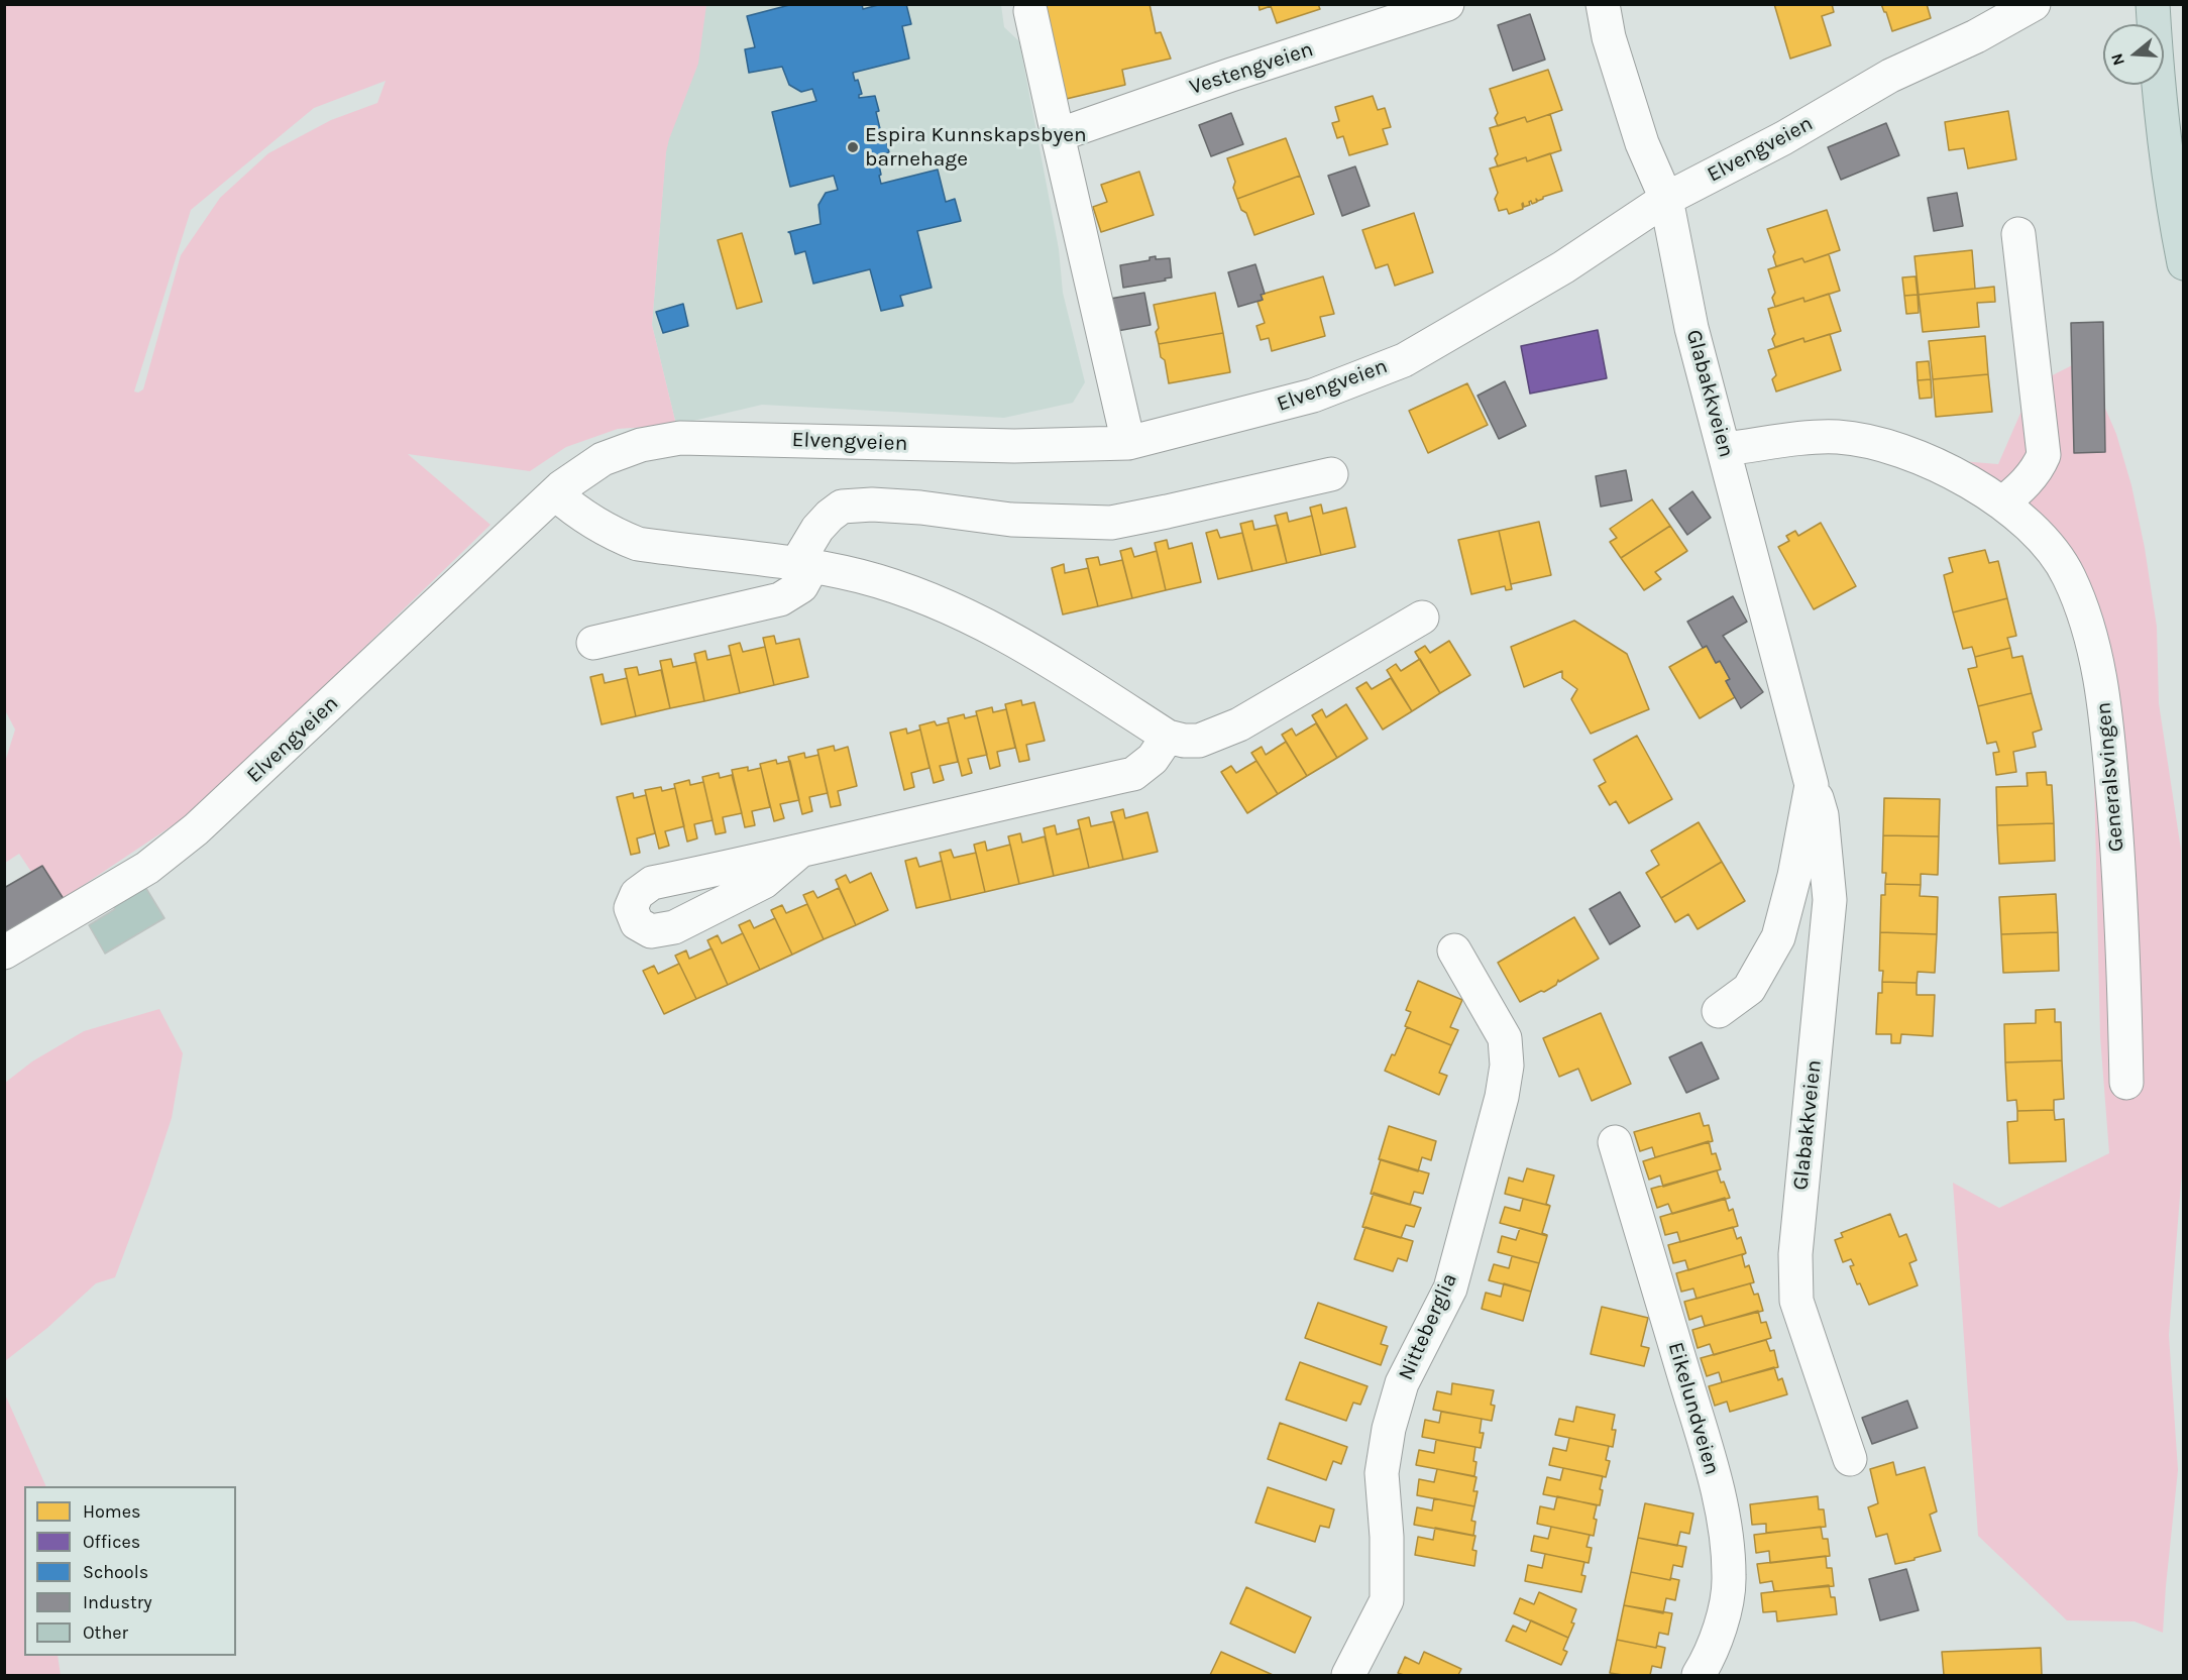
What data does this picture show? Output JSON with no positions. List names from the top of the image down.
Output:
{
  "streets": {
    "street": [
      "Vestengveien",
      "Elvengveien",
      "Glabakkveien",
      "Generalsvingen",
      "Nitteberglia",
      "Eikelundveien"
    ]
  },
  "crossings": [
    ["Elvengveien", "Glabakkveien"],
    ["Glabakkveien", "Generalsvingen"]
  ],
  "places": ["Espira Kunnskapsbyen barnehage"],
  "legend": [
    "Homes",
    "Offices",
    "Schools",
    "Industry",
    "Other"
  ],
  "north": "left"
}
